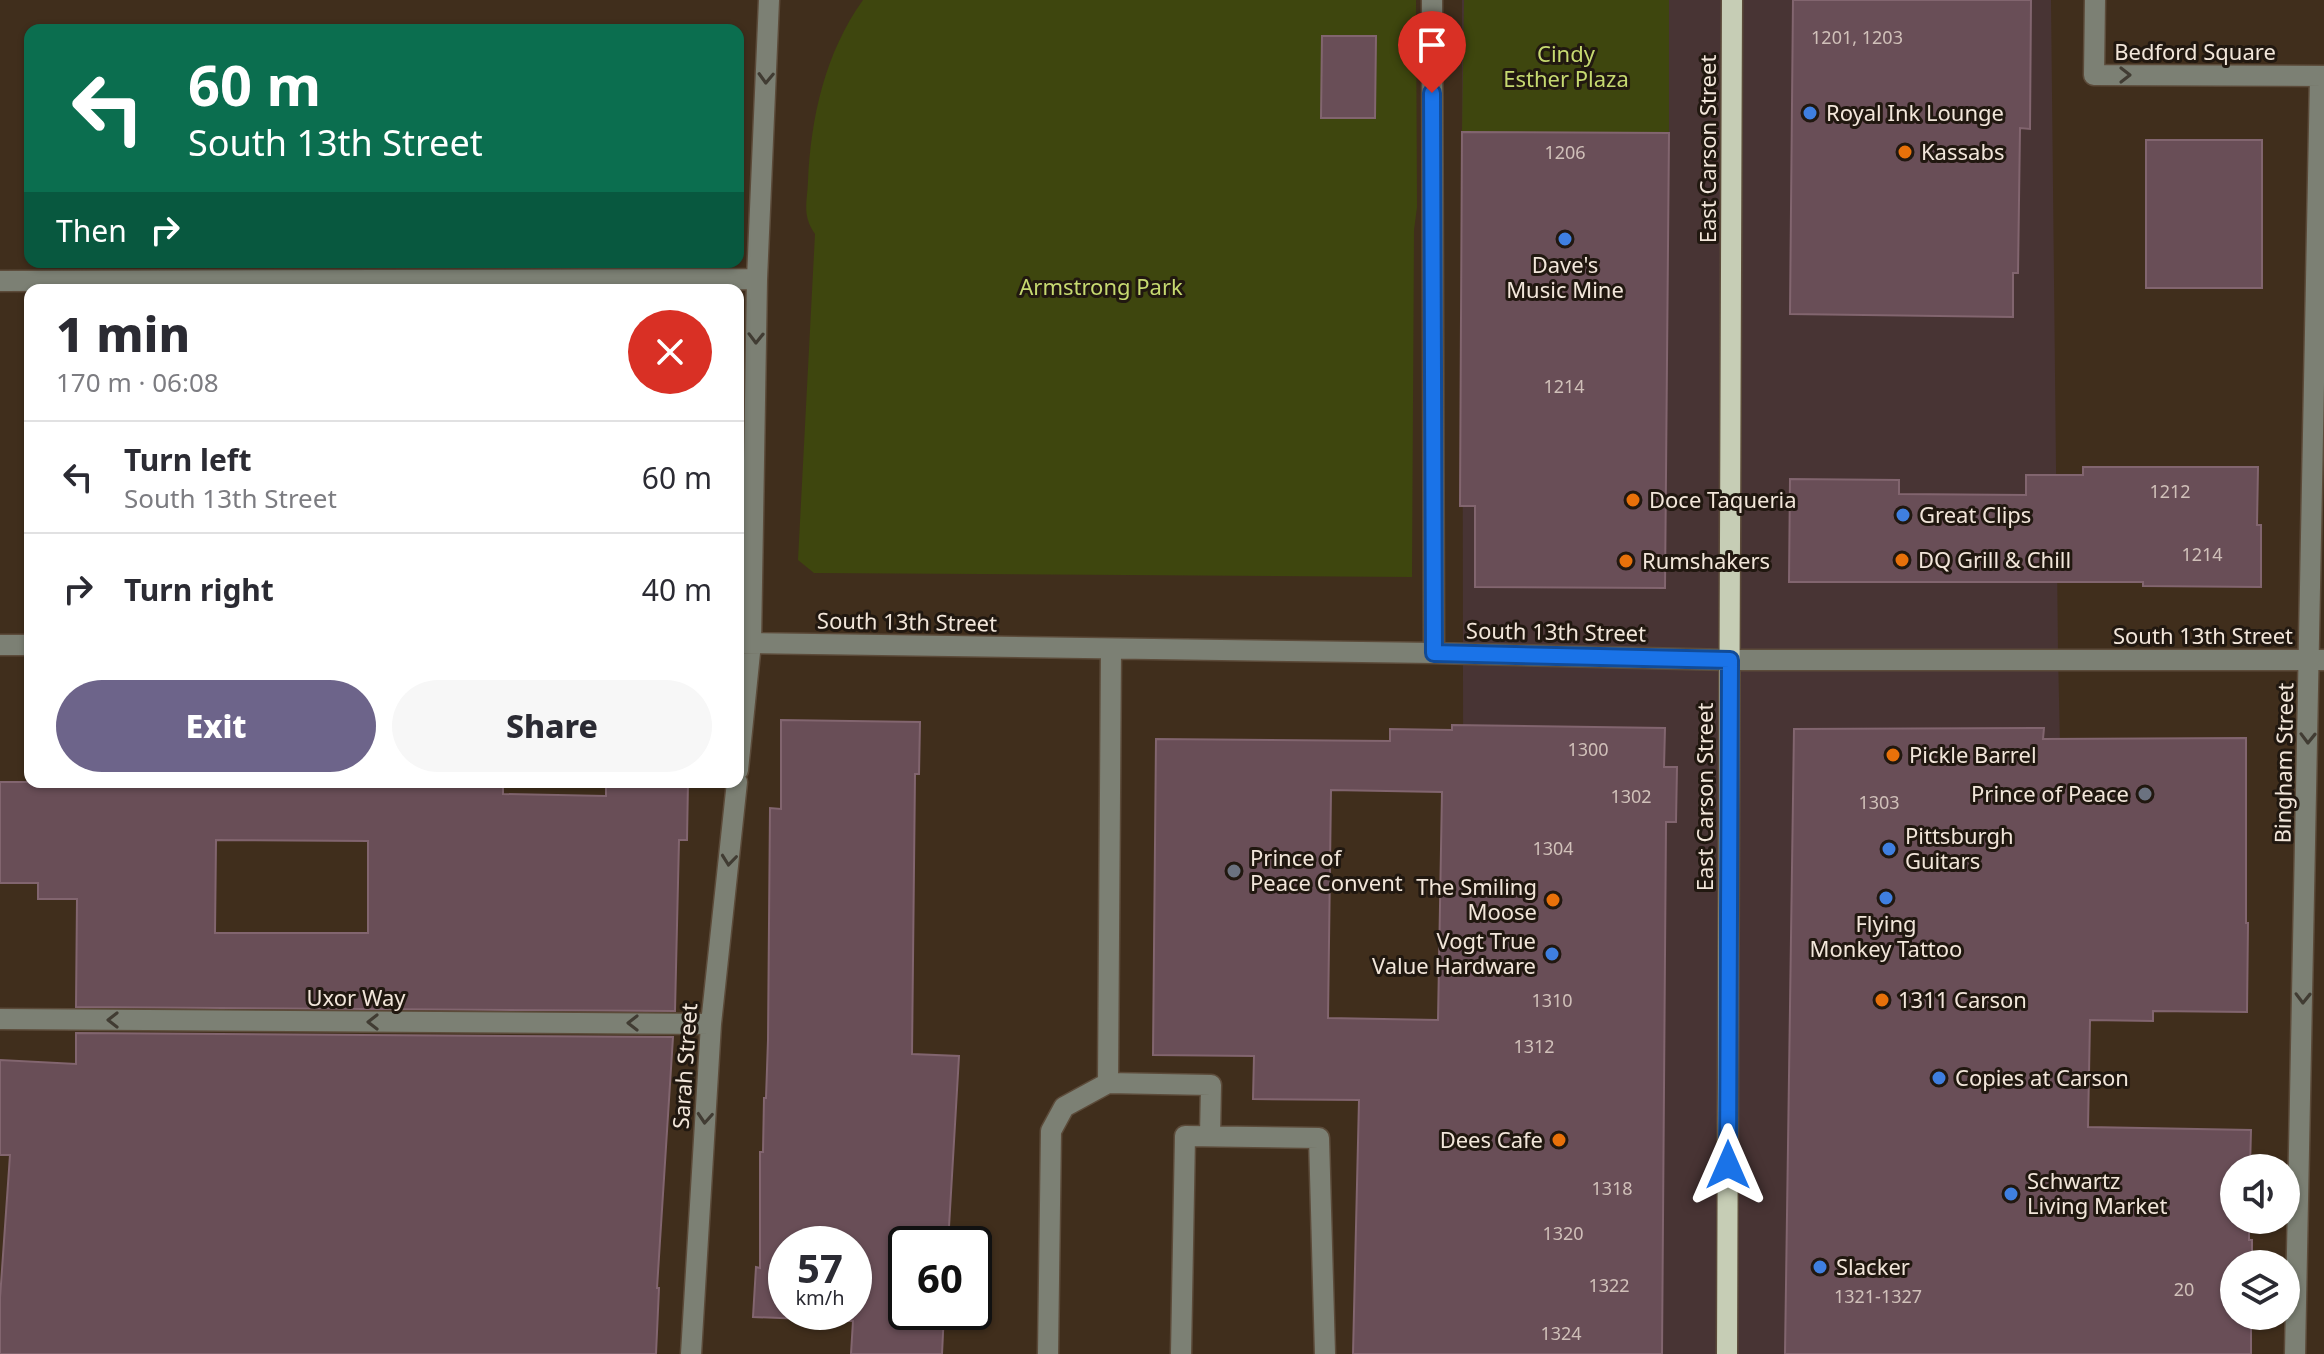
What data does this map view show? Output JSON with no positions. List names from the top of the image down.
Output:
{
  "streets": {
    "main road": ["East Carson Street"],
    "street": [
      "Bedford Square",
      "South 13th Street",
      "Bingham Street",
      "Uxor Way",
      "Sarah Street"
    ]
  },
  "crossings": [
    ["Bedford Square", "Bingham Street"],
    ["East Carson Street", "South 13th Street"],
    ["South 13th Street", "Bingham Street"],
    ["Uxor Way", "Sarah Street"]
  ],
  "one_way": ["Bingham Street", "Uxor Way", "Sarah Street"],
  "parks": ["Cindy Esther Plaza", "Armstrong Park"],
  "places": [
    "Royal Ink Lounge",
    "Kassabs",
    "Dave's Music Mine",
    "Doce Taqueria",
    "Great Clips",
    "DQ Grill & Chill",
    "Rumshakers",
    "Pickle Barrel",
    "Prince of Peace",
    "Pittsburgh Guitars",
    "Prince of Peace Convent",
    "Flying Monkey Tattoo",
    "The Smiling Moose",
    "Vogt True Value Hardware",
    "1311 Carson",
    "Copies at Carson",
    "Dees Cafe",
    "Schwartz Living Market",
    "Slacker"
  ],
  "house_numbers": [
    "1201, 1203",
    "1206",
    "1214",
    "1212",
    "1214",
    "1300",
    "1302",
    "1303",
    "1304",
    "1310",
    "1312",
    "1318",
    "1320",
    "1322",
    "20",
    "1321-1327",
    "1324"
  ],
  "page": {
    "turn": ["60 m", "South 13th Street"],
    "then": "Then",
    "heading": ["1 min", "170 m · 06:08"],
    "list": [
      {
        "name": "Turn left",
        "note": "South 13th Street",
        "value": "60 m"
      },
      {
        "name": "Turn right",
        "value": "40 m"
      }
    ],
    "buttons": ["Exit", "Share"],
    "speed": "57 km/h",
    "limit": "60"
  }
}
